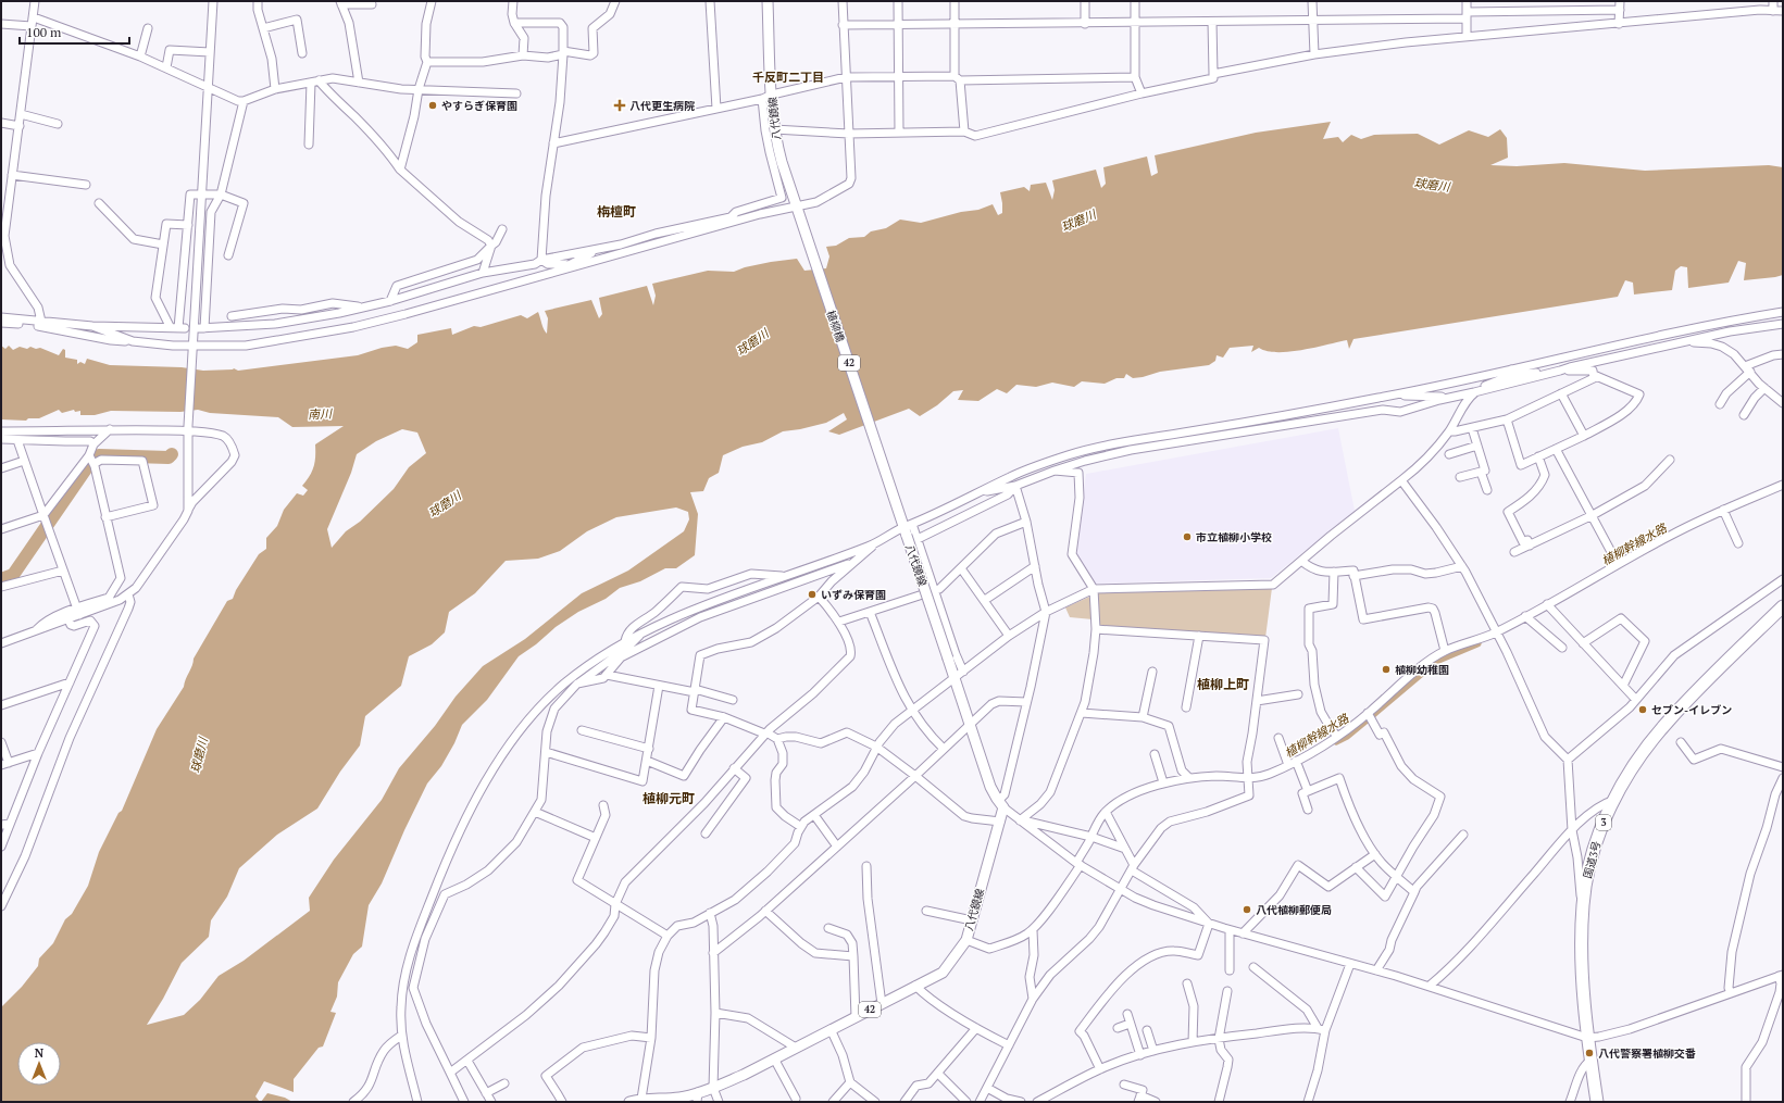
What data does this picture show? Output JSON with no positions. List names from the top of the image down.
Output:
{
  "streets": {
    "highway": ["3", "国道3号"],
    "main road": ["八代鏡線", "植柳橋", "42"]
  },
  "crossings": [
    ["八代鏡線", "植柳橋"]
  ],
  "districts": [
    "千反町二丁目",
    "栴檀町",
    "植柳上町",
    "植柳元町"
  ],
  "water": ["球磨川", "南川", "植柳幹線水路"],
  "places": {
    "other": [
      "やすらぎ保育園",
      "市立植柳小学校",
      "いずみ保育園",
      "植柳幼稚園",
      "セブン-イレブン",
      "八代植柳郵便局",
      "八代警察署植柳交番"
    ],
    "health": ["八代更生病院"]
  },
  "scale_bar": "100 m",
  "north": "top"
}
